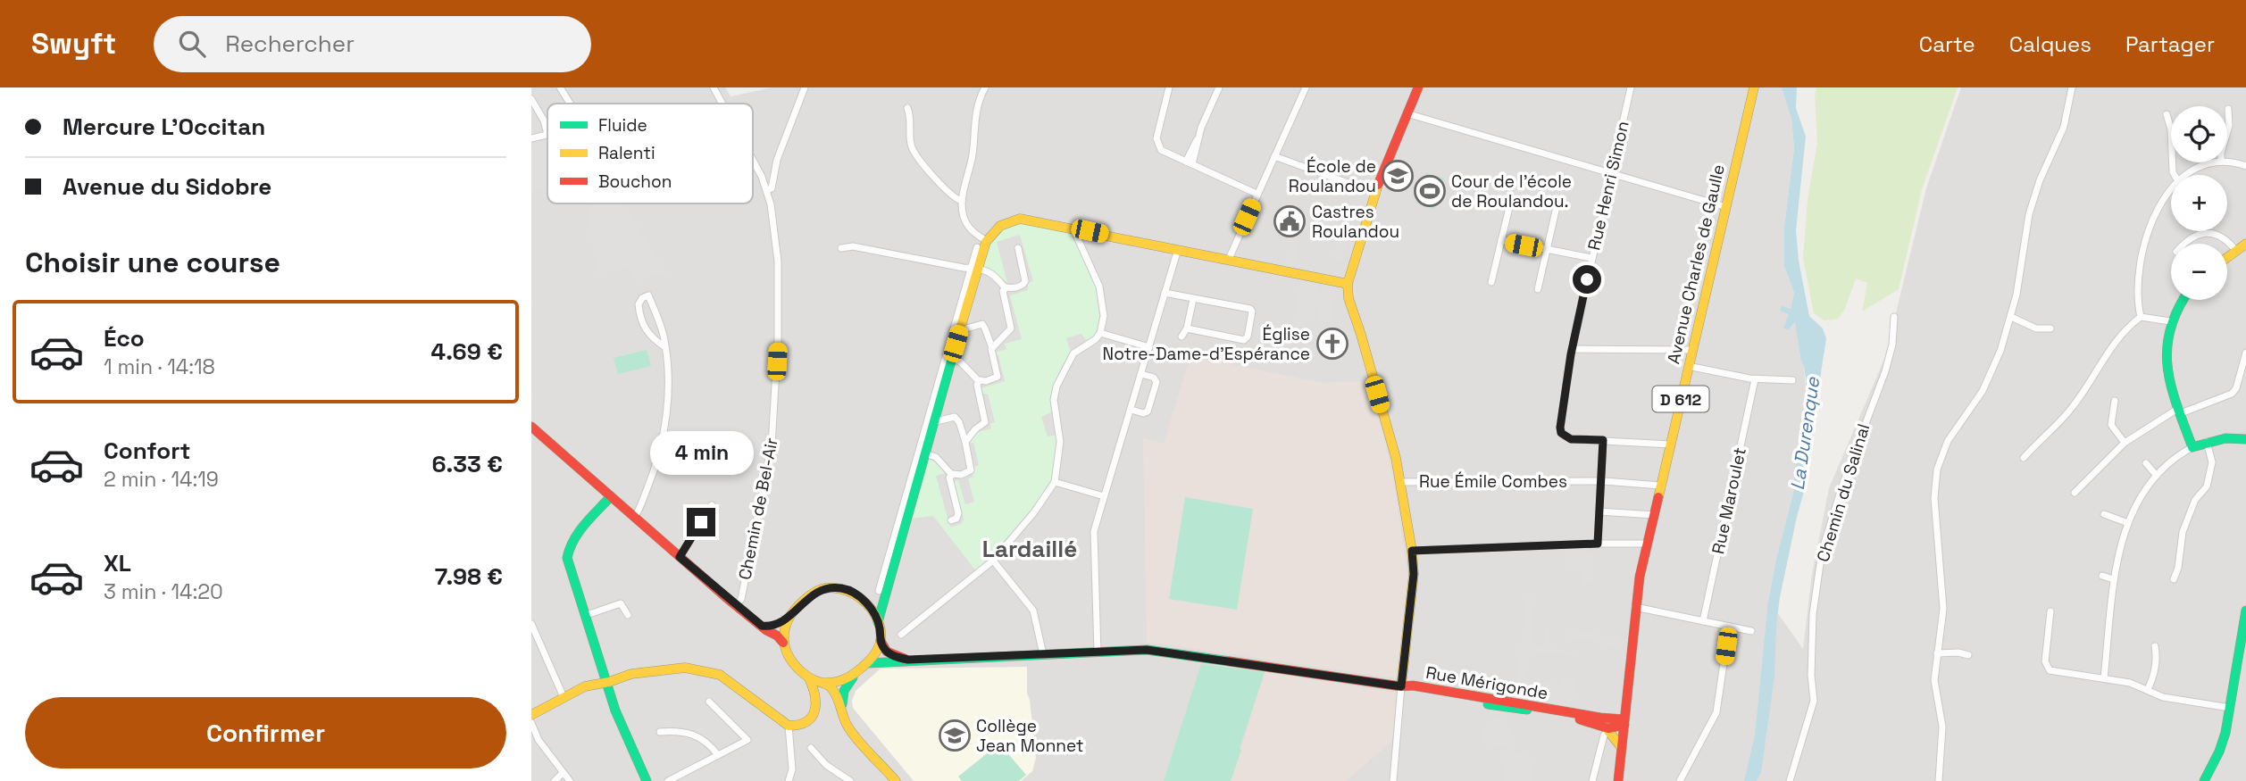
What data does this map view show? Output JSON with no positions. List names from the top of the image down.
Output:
{
  "streets": {
    "street": [
      "Rue Henri Simon",
      "Avenue Charles de Gaulle",
      "D 612",
      "Rue Émile Combes",
      "Chemin du Salinal",
      "Rue Maroulet",
      "Chemin de Bel-Air",
      "Rue Mérigonde"
    ]
  },
  "crossings": [
    ["Rue Henri Simon", "Avenue Charles de Gaulle"],
    ["Avenue Charles de Gaulle", "Rue Émile Combes"],
    ["Avenue Charles de Gaulle", "Rue Mérigonde"]
  ],
  "districts": ["Lardaillé"],
  "water": ["La Durenque"],
  "places": {
    "school or university": ["École de Roulandou", "Collège Jean Monnet"],
    "sports": ["Cour de l'école de Roulandou."],
    "public building": ["Castres Roulandou"],
    "church": ["Église Notre-Dame-d'Espérance"]
  },
  "legend": ["Fluide", "Ralenti", "Bouchon"],
  "page": {
    "header": "Swyft",
    "search": "Rechercher",
    "nav": ["Carte", "Calques", "Partager"],
    "banner": ["Mercure L'Occitan", "Avenue du Sidobre"],
    "map_buttons": ["+", "−"],
    "heading": "Choisir une course",
    "list": [
      {
        "name": "Éco",
        "note": "1 min · 14:18",
        "value": "4.69 €"
      },
      {
        "name": "Confort",
        "note": "2 min · 14:19",
        "value": "6.33 €"
      },
      {
        "name": "XL",
        "note": "3 min · 14:20",
        "value": "7.98 €"
      }
    ],
    "bubble": "4 min",
    "buttons": "Confirmer"
  }
}
